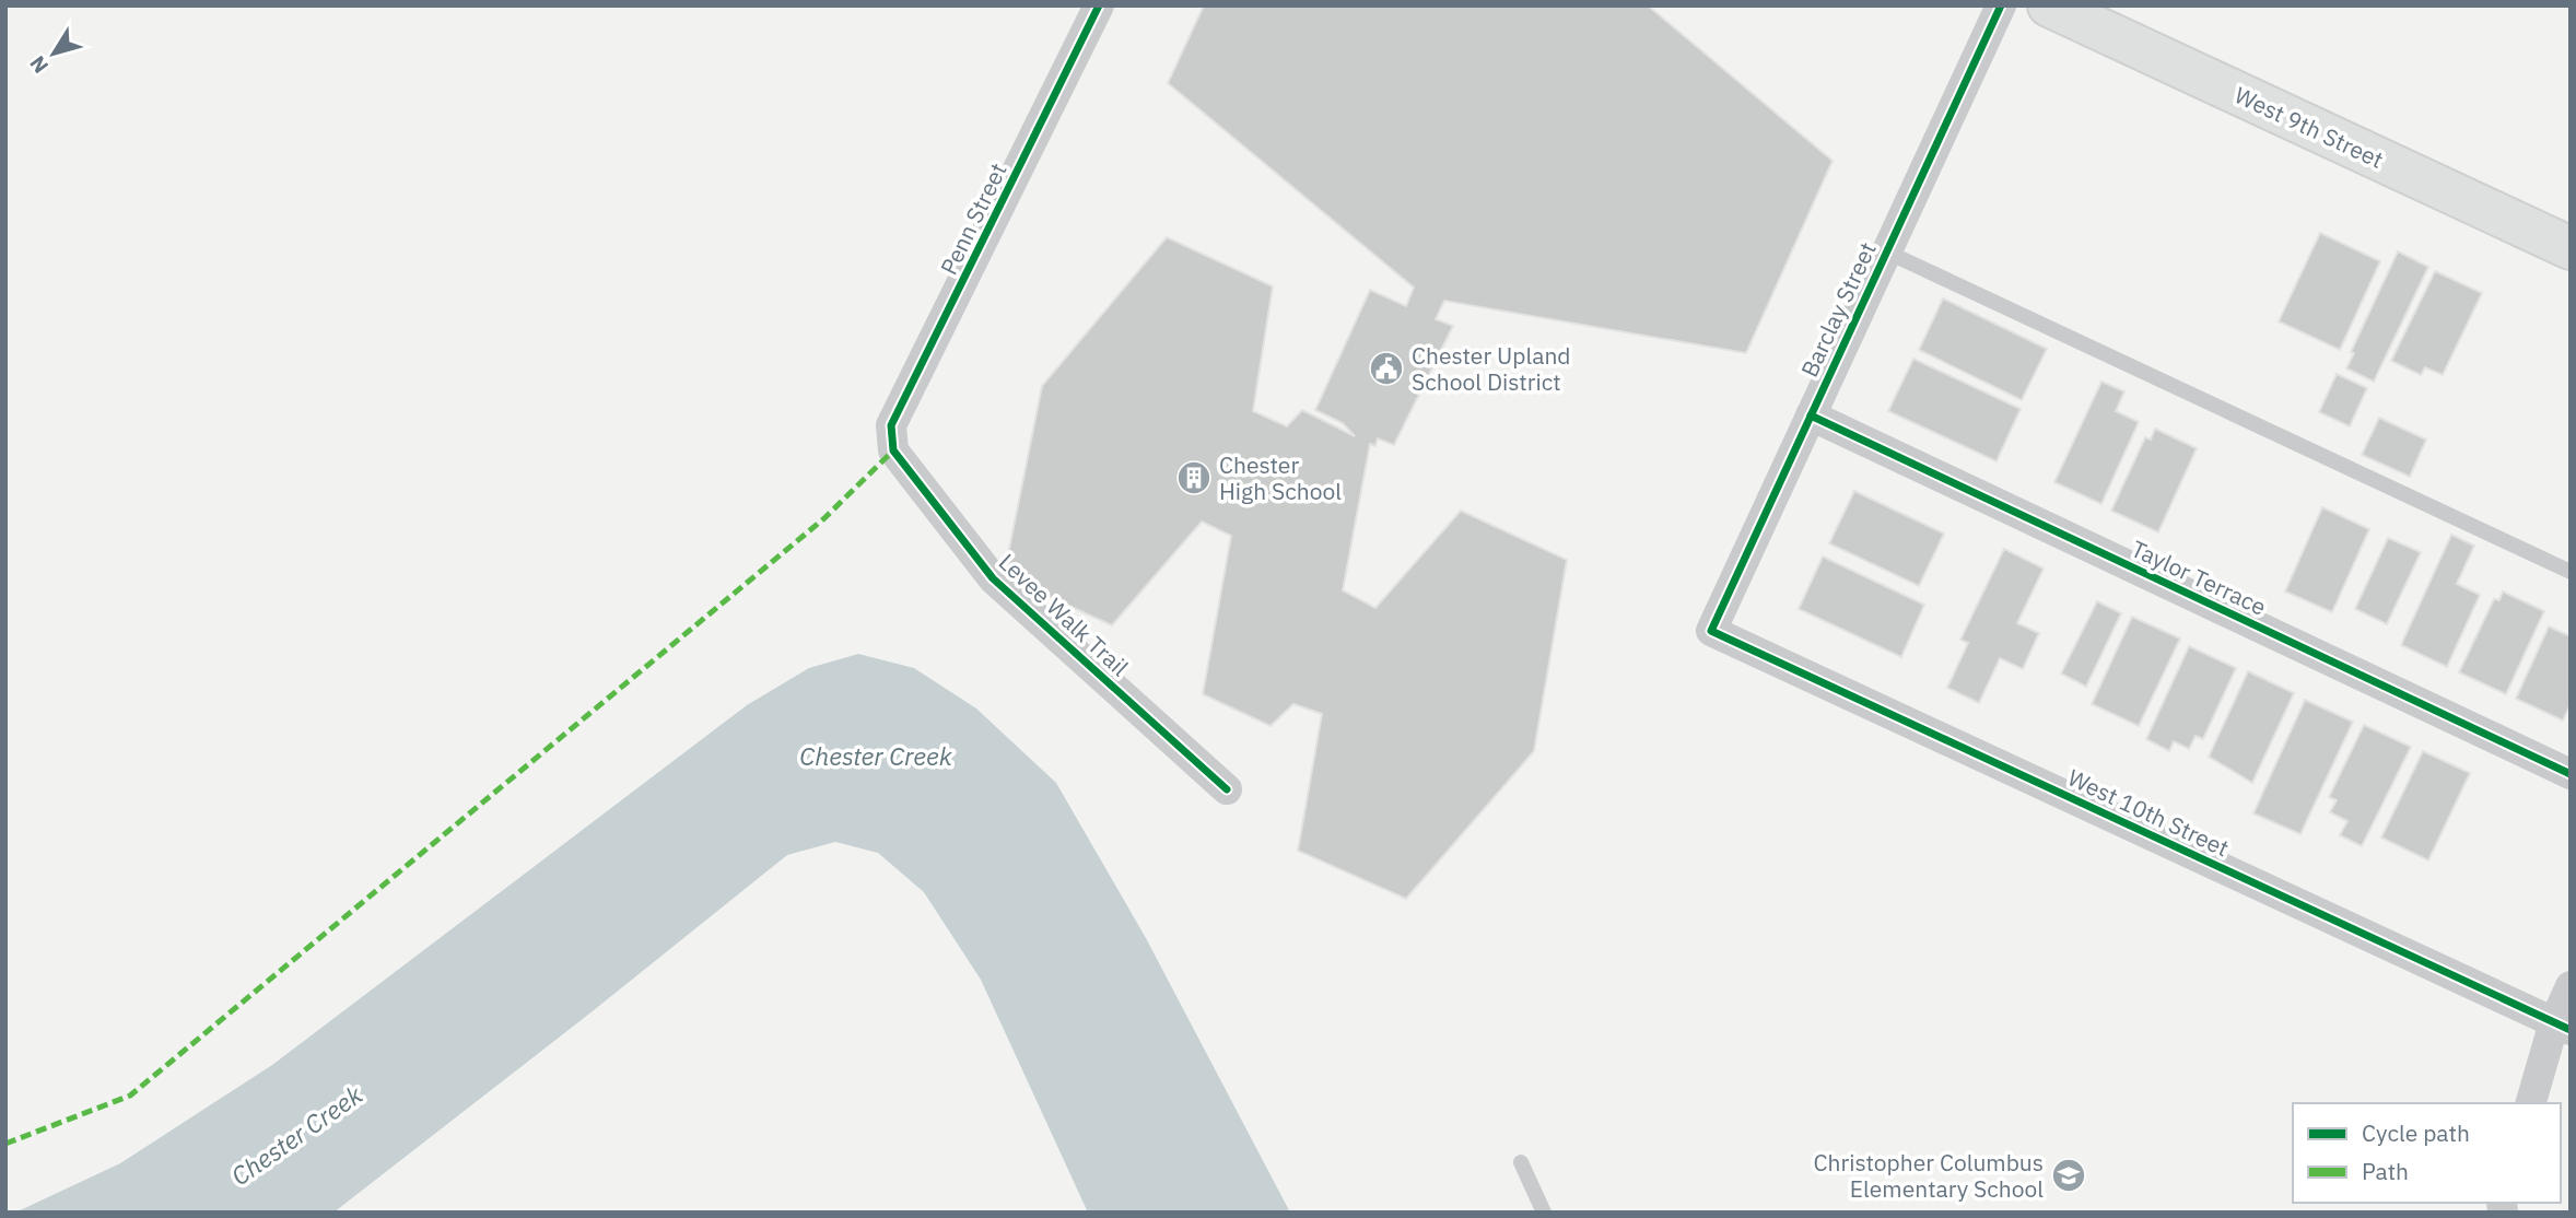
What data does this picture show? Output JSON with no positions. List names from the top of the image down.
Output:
{
  "streets": {
    "main road": ["West 9th Street"],
    "street": [
      "Penn Street",
      "Barclay Street",
      "Taylor Terrace",
      "Levee Walk Trail",
      "West 10th Street"
    ]
  },
  "crossings": [
    ["Penn Street", "Levee Walk Trail"],
    ["Barclay Street", "Taylor Terrace"],
    ["Barclay Street", "West 10th Street"]
  ],
  "water": ["Chester Creek"],
  "places": {
    "public building": ["Chester Upland School District"],
    "building": ["Chester High School"],
    "school or university": ["Christopher Columbus Elementary School"]
  },
  "legend": ["Cycle path", "Path"],
  "north": "bottom left"
}
